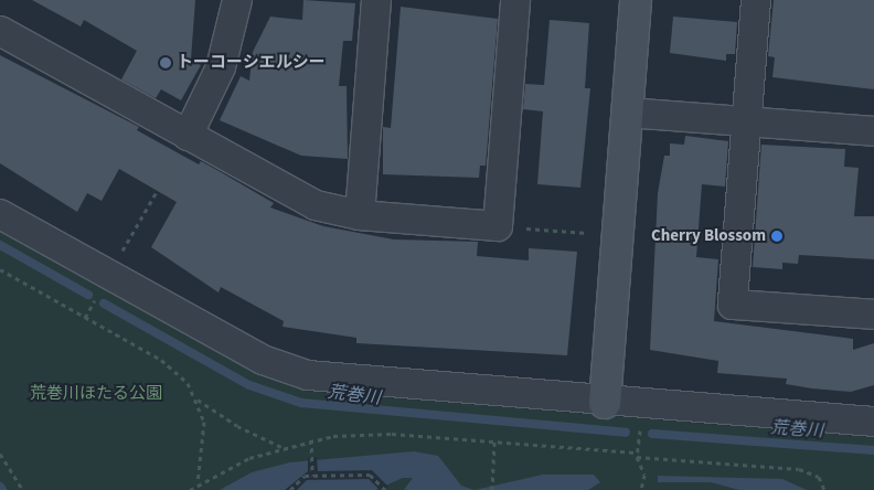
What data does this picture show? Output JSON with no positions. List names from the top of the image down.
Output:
{
  "water": ["荒巻川"],
  "parks": ["荒巻川ほたる公園"],
  "places": ["トーコーシエルシー", "Cherry Blossom"]
}
